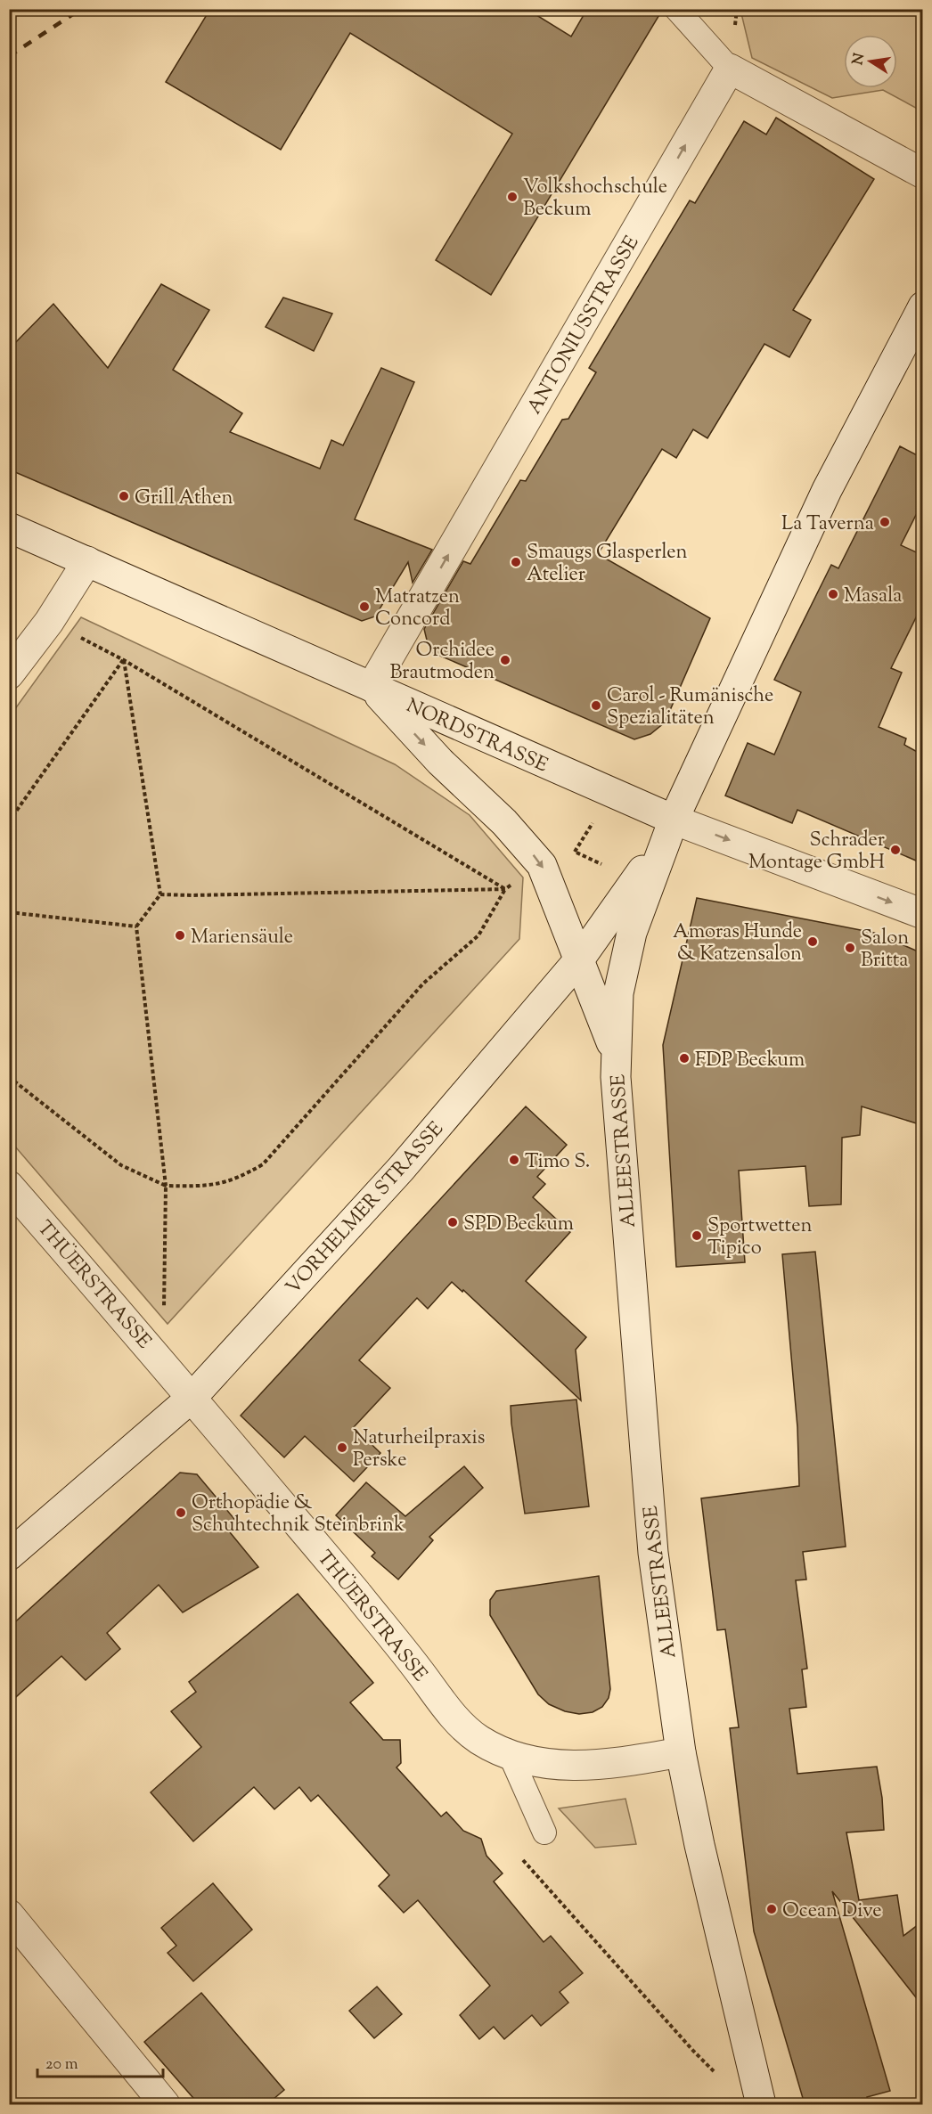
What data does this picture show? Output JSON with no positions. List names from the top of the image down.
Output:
{
  "streets": {
    "street": [
      "ANTONIUSSTRASSE",
      "NORDSTRASSE",
      "ALLEESTRASSE",
      "VORHELMER STRASSE",
      "THÜERSTRASSE"
    ]
  },
  "crossings": [
    ["ANTONIUSSTRASSE", "NORDSTRASSE"],
    ["ANTONIUSSTRASSE", "ALLEESTRASSE"],
    ["NORDSTRASSE", "ALLEESTRASSE"],
    ["NORDSTRASSE", "VORHELMER STRASSE"],
    ["ALLEESTRASSE", "VORHELMER STRASSE"],
    ["ALLEESTRASSE", "THÜERSTRASSE"],
    ["VORHELMER STRASSE", "THÜERSTRASSE"]
  ],
  "one_way": ["ANTONIUSSTRASSE"],
  "places": [
    "Volkshochschule Beckum",
    "Grill Athen",
    "La Taverna",
    "Smaugs Glasperlen Atelier",
    "Masala",
    "Matratzen Concord",
    "Orchidee Brautmoden",
    "Carol - Rumänische Spezialitäten",
    "Schrader Montage GmbH",
    "Mariensäule",
    "Amoras Hunde & Katzensalon",
    "Salon Britta",
    "FDP Beckum",
    "Timo S.",
    "SPD Beckum",
    "Sportwetten Tipico",
    "Naturheilpraxis Perske",
    "Orthopädie & Schuhtechnik Steinbrink",
    "Ocean Dive"
  ],
  "scale_bar": "20 m",
  "north": "left"
}
